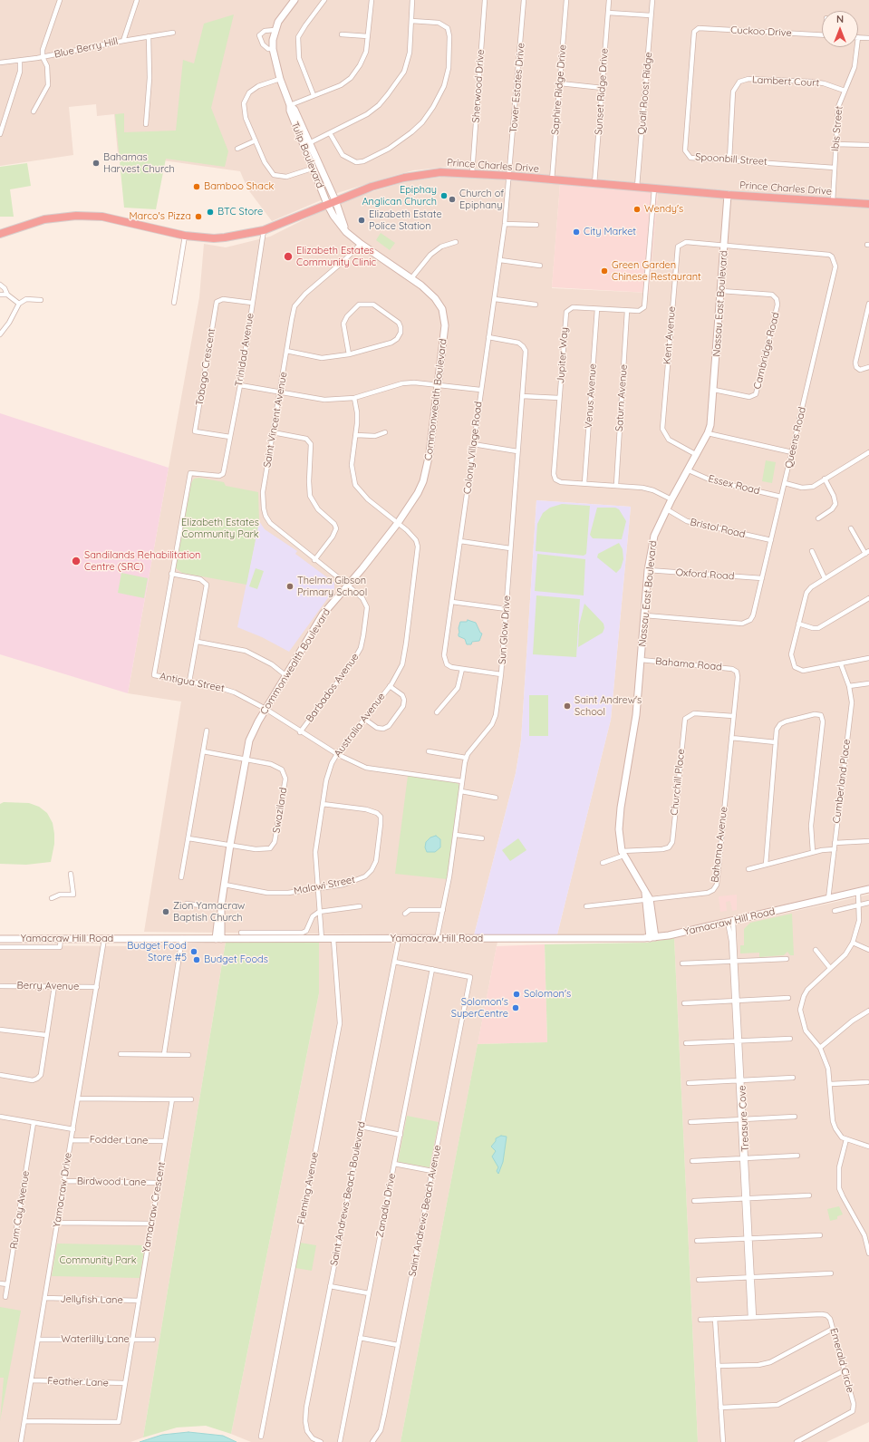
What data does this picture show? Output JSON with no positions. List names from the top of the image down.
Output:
{
  "streets": {
    "highway": ["Prince Charles Drive"],
    "street": [
      "Cuckoo Drive",
      "Blue Berry Hill",
      "Lambert Court",
      "Sherwood Drive",
      "Tower Estates Drive",
      "Saphire Ridge Drive",
      "Sunset Ridge Drive",
      "Quail Roost Ridge",
      "Ibis Street",
      "Tulip Boulevard",
      "Spoonbill Street",
      "Nassau East Boulevard",
      "Kent Avenue",
      "Trinidad Avenue",
      "Cambridge Road",
      "Jupiter Way",
      "Tobago Crescent",
      "Venus Avenue",
      "Saturn Avenue",
      "Commonwealth Boulevard",
      "Saint Vincent Avenue",
      "Queens Road",
      "Colony Village Road",
      "Essex Road",
      "Bristol Road",
      "Oxford Road",
      "Sun Glow Drive",
      "Bahama Road",
      "Antigua Street",
      "Barbados Avenue",
      "Australia Avenue",
      "Cumberland Place",
      "Churchill Place",
      "Swaziland",
      "Bahama Avenue",
      "Malawi Street",
      "Yamacraw Hill Road",
      "Berry Avenue",
      "Treasure Cove",
      "Fodder Lane",
      "Birdwood Lane",
      "Fleming Avenue",
      "Yamacraw Drive",
      "Saint Andrews Beach Boulevard",
      "Zanadia Drive",
      "Yamacraw Crescent",
      "Rum Cay Avenue",
      "Saint Andrews Beach Avenue",
      "Jellyfish Lane",
      "Waterlilly Lane",
      "Emerald Circle",
      "Feather Lane"
    ]
  },
  "crossings": [
    ["Cuckoo Drive", "Spoonbill Street"],
    ["Lambert Court", "Ibis Street"],
    ["Lambert Court", "Spoonbill Street"],
    ["Sherwood Drive", "Prince Charles Drive"],
    ["Tower Estates Drive", "Prince Charles Drive"],
    ["Tower Estates Drive", "Colony Village Road"],
    ["Saphire Ridge Drive", "Prince Charles Drive"],
    ["Sunset Ridge Drive", "Prince Charles Drive"],
    ["Quail Roost Ridge", "Prince Charles Drive"],
    ["Ibis Street", "Spoonbill Street"],
    ["Ibis Street", "Prince Charles Drive"],
    ["Tulip Boulevard", "Prince Charles Drive"],
    ["Tulip Boulevard", "Commonwealth Boulevard"],
    ["Prince Charles Drive", "Nassau East Boulevard"],
    ["Prince Charles Drive", "Trinidad Avenue"],
    ["Prince Charles Drive", "Jupiter Way"],
    ["Prince Charles Drive", "Commonwealth Boulevard"],
    ["Prince Charles Drive", "Colony Village Road"],
    ["Nassau East Boulevard", "Kent Avenue"],
    ["Nassau East Boulevard", "Cambridge Road"],
    ["Nassau East Boulevard", "Jupiter Way"],
    ["Nassau East Boulevard", "Queens Road"],
    ["Nassau East Boulevard", "Essex Road"],
    ["Nassau East Boulevard", "Bristol Road"],
    ["Nassau East Boulevard", "Oxford Road"],
    ["Nassau East Boulevard", "Bahama Road"],
    ["Nassau East Boulevard", "Churchill Place"],
    ["Nassau East Boulevard", "Bahama Avenue"],
    ["Nassau East Boulevard", "Yamacraw Hill Road"],
    ["Kent Avenue", "Queens Road"],
    ["Trinidad Avenue", "Tobago Crescent"],
    ["Trinidad Avenue", "Antigua Street"],
    ["Jupiter Way", "Venus Avenue"],
    ["Jupiter Way", "Saturn Avenue"],
    ["Commonwealth Boulevard", "Saint Vincent Avenue"],
    ["Commonwealth Boulevard", "Antigua Street"],
    ["Commonwealth Boulevard", "Barbados Avenue"],
    ["Commonwealth Boulevard", "Australia Avenue"],
    ["Commonwealth Boulevard", "Swaziland"],
    ["Commonwealth Boulevard", "Malawi Street"],
    ["Commonwealth Boulevard", "Yamacraw Hill Road"],
    ["Saint Vincent Avenue", "Barbados Avenue"],
    ["Queens Road", "Essex Road"],
    ["Queens Road", "Bristol Road"],
    ["Queens Road", "Oxford Road"],
    ["Colony Village Road", "Sun Glow Drive"],
    ["Sun Glow Drive", "Antigua Street"],
    ["Sun Glow Drive", "Yamacraw Hill Road"],
    ["Bahama Road", "Bahama Avenue"],
    ["Antigua Street", "Barbados Avenue"],
    ["Antigua Street", "Australia Avenue"],
    ["Australia Avenue", "Malawi Street"],
    ["Australia Avenue", "Yamacraw Hill Road"],
    ["Cumberland Place", "Yamacraw Hill Road"],
    ["Churchill Place", "Bahama Avenue"],
    ["Yamacraw Hill Road", "Treasure Cove"],
    ["Yamacraw Hill Road", "Fleming Avenue"],
    ["Yamacraw Hill Road", "Yamacraw Drive"],
    ["Yamacraw Hill Road", "Saint Andrews Beach Boulevard"],
    ["Berry Avenue", "Yamacraw Drive"],
    ["Treasure Cove", "Emerald Circle"],
    ["Fodder Lane", "Yamacraw Drive"],
    ["Fodder Lane", "Yamacraw Crescent"],
    ["Birdwood Lane", "Yamacraw Drive"],
    ["Birdwood Lane", "Yamacraw Crescent"],
    ["Yamacraw Drive", "Yamacraw Crescent"],
    ["Yamacraw Drive", "Jellyfish Lane"],
    ["Yamacraw Drive", "Waterlilly Lane"],
    ["Yamacraw Drive", "Feather Lane"],
    ["Zanadia Drive", "Saint Andrews Beach Avenue"],
    ["Yamacraw Crescent", "Jellyfish Lane"],
    ["Yamacraw Crescent", "Waterlilly Lane"],
    ["Yamacraw Crescent", "Feather Lane"]
  ],
  "parks": ["Elizabeth Estates Community Park", "Community Park"],
  "places": [
    "Bahamas Harvest Church",
    "Bamboo Shack",
    "Epiphay Anglican Church",
    "Church of Epiphany",
    "Wendy's",
    "BTC Store",
    "Marco's Pizza",
    "Elizabeth Estate Police Station",
    "City Market",
    "Elizabeth Estates Community Clinic",
    "Green Garden Chinese Restaurant",
    "Sandilands Rehabilitation Centre (SRC)",
    "Thelma Gibson Primary School",
    "Saint Andrew's School",
    "Zion Yamacraw Baptish Church",
    "Budget Food Store #5",
    "Budget Foods",
    "Solomon's",
    "Solomon's SuperCentre"
  ],
  "north": "top"
}
